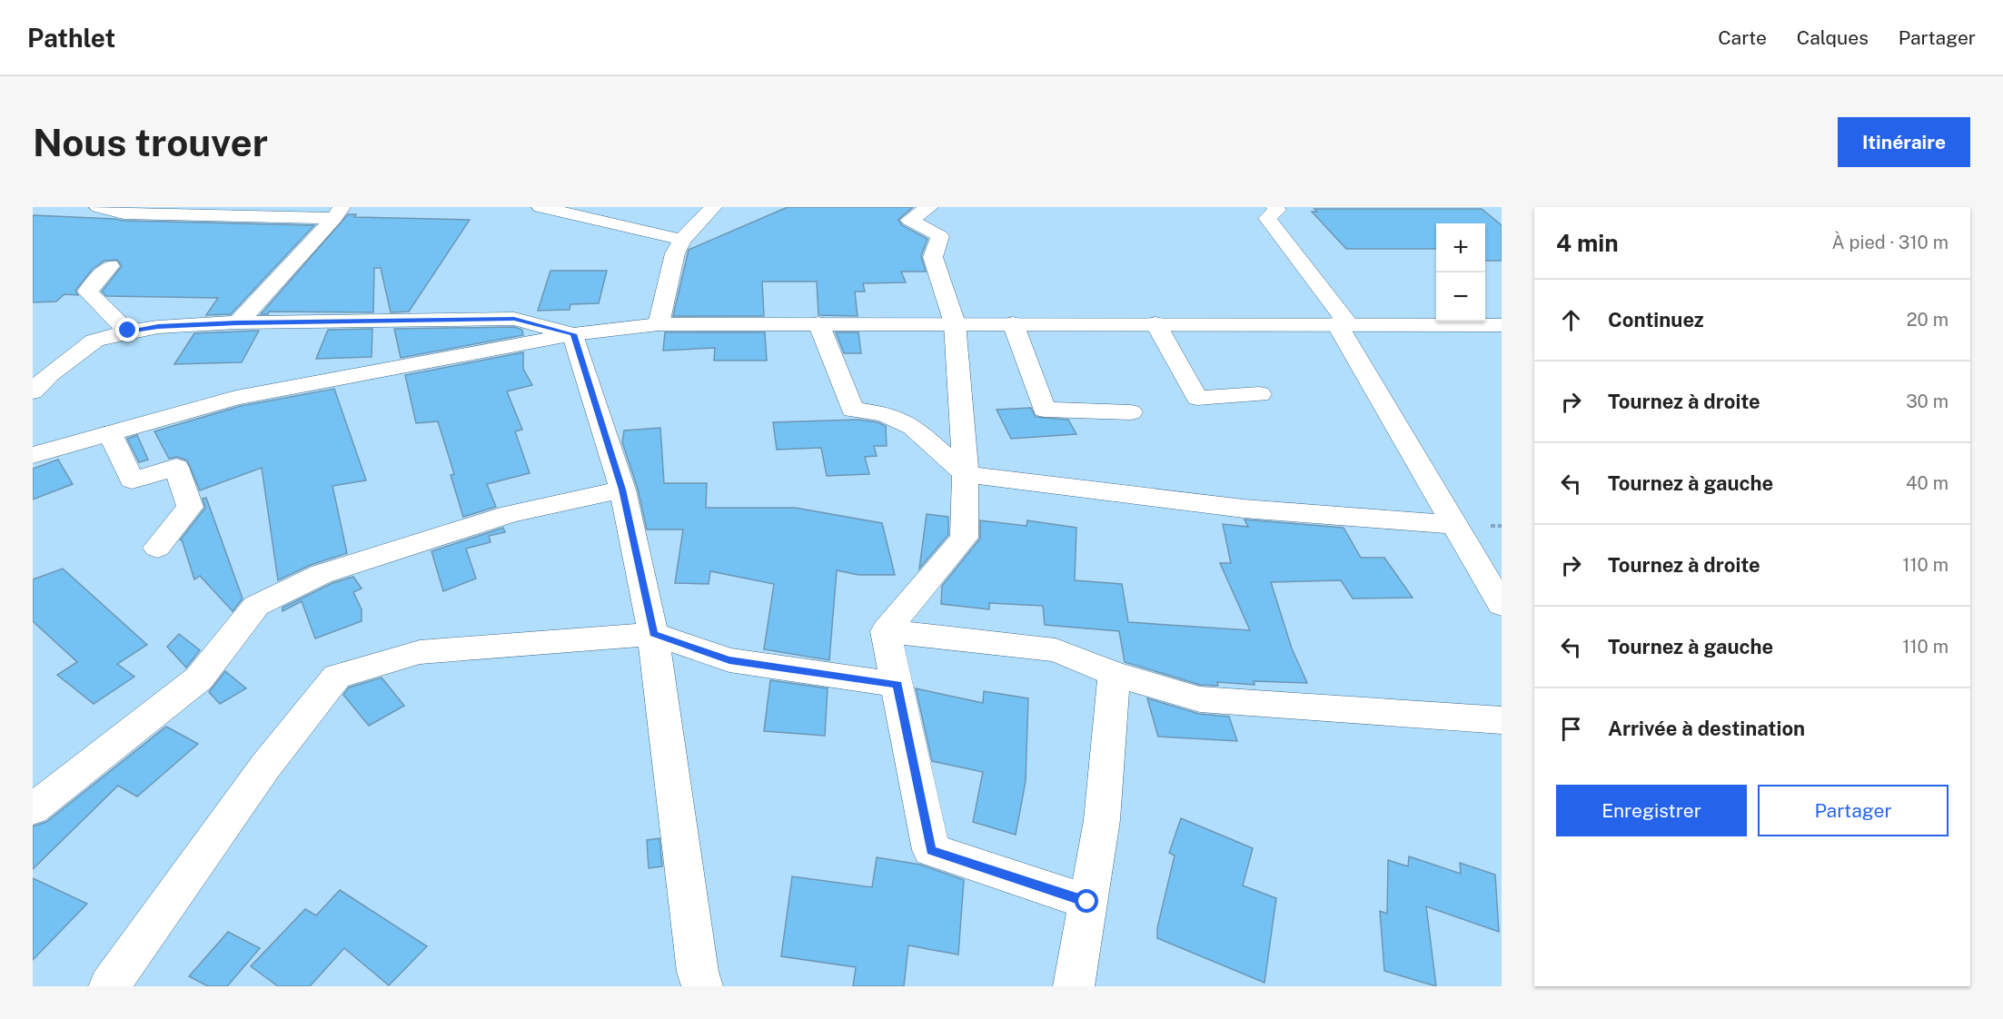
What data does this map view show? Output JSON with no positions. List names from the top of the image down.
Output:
{
  "page": {
    "header": "Pathlet",
    "nav": ["Carte", "Calques", "Partager"],
    "buttons": [
      "Itinéraire",
      ["Enregistrer", "Partager"]
    ],
    "title": "Nous trouver",
    "heading": ["4 min", "À pied · 310 m"],
    "map_buttons": ["+", "−"],
    "list": [
      ["Continuez", "20 m"],
      ["Tournez à droite", "30 m"],
      ["Tournez à gauche", "40 m"],
      ["Tournez à droite", "110 m"],
      ["Tournez à gauche", "110 m"],
      "Arrivée à destination"
    ]
  }
}
